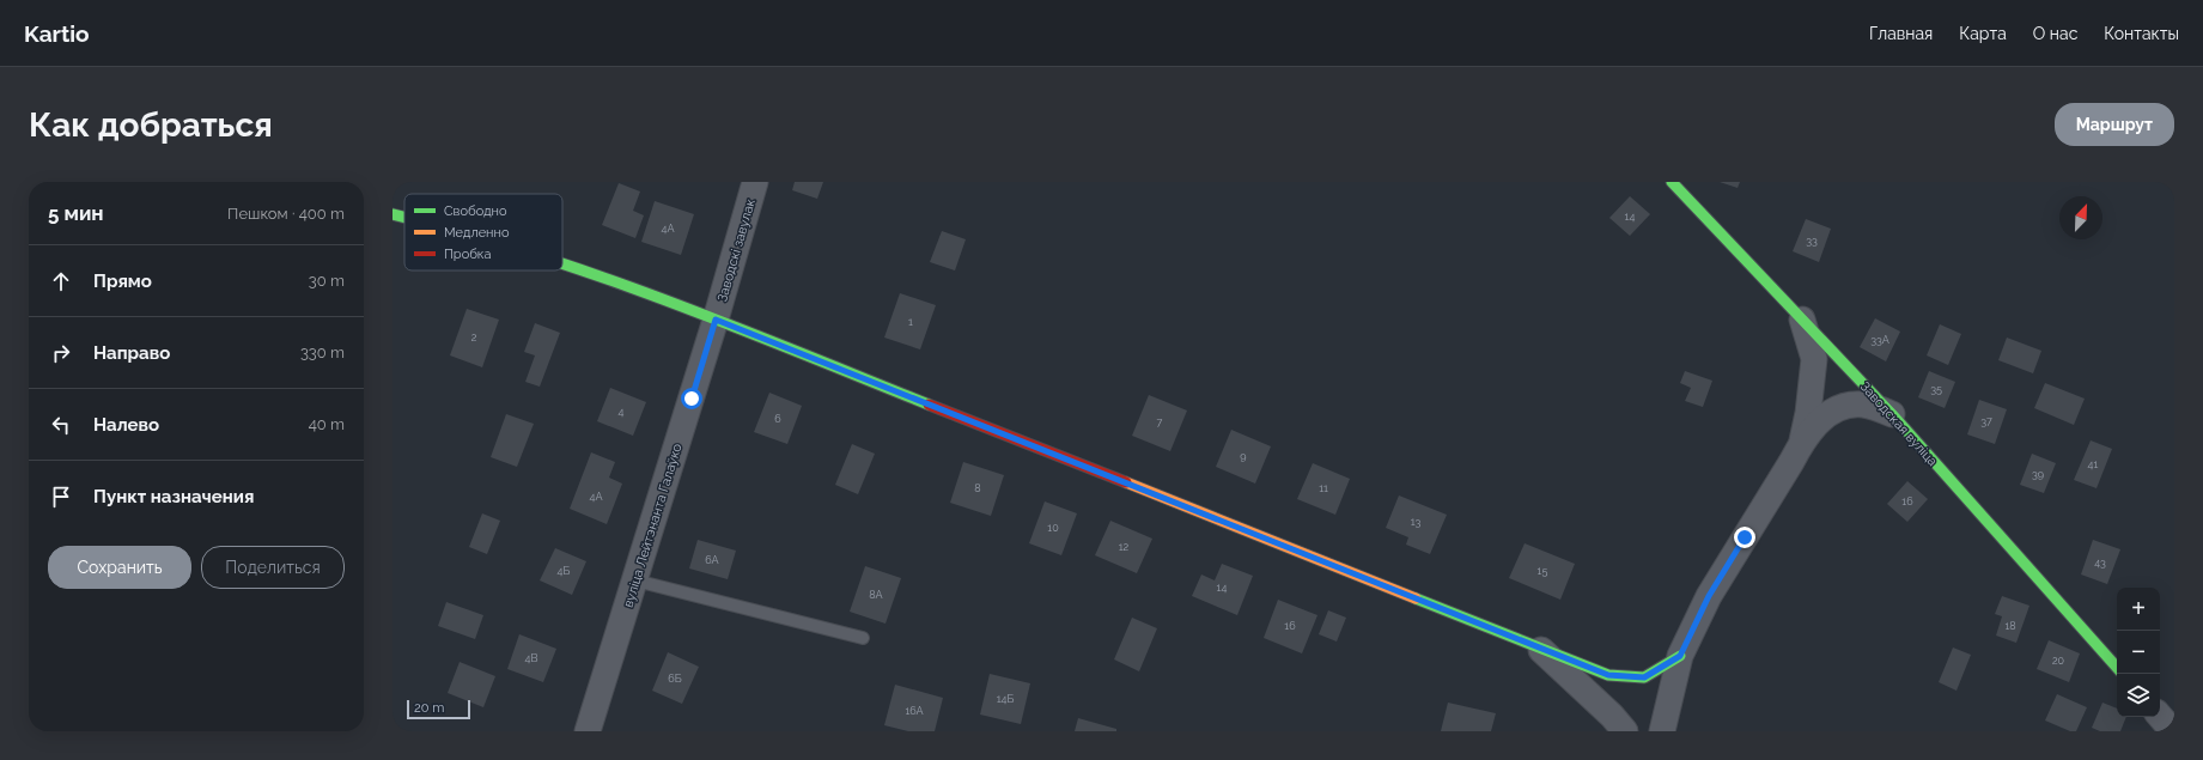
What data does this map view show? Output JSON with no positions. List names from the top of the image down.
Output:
{
  "streets": {
    "street": ["Заводскі завулак", "Заводская вуліца", "вуліца Лейтэнанта Галаўко"]
  },
  "crossings": [
    ["Заводскі завулак", "вуліца Лейтэнанта Галаўко"]
  ],
  "house_numbers": [
    "14",
    "4А",
    "33",
    "1",
    "2",
    "33А",
    "35",
    "4",
    "6",
    "37",
    "7",
    "9",
    "41",
    "39",
    "8",
    "11",
    "4А",
    "16",
    "13",
    "10",
    "12",
    "6А",
    "43",
    "4Б",
    "15",
    "14",
    "8А",
    "16",
    "18",
    "4В",
    "20",
    "6Б",
    "14Б",
    "16А"
  ],
  "legend": ["Свободно", "Медленно", "Пробка"],
  "scale_bar": "20 m",
  "north": "top right",
  "page": {
    "header": "Kartio",
    "nav": [
      "Главная",
      "Карта",
      "О нас",
      "Контакты"
    ],
    "buttons": [
      "Маршрут",
      ["Сохранить", "Поделиться"]
    ],
    "title": "Как добраться",
    "heading": ["5 мин", "Пешком · 400 m"],
    "list": [
      ["Прямо", "30 m"],
      ["Направо", "330 m"],
      ["Налево", "40 m"],
      "Пункт назначения"
    ],
    "map_buttons": ["+", "−"],
    "scale": "20 m"
  }
}
